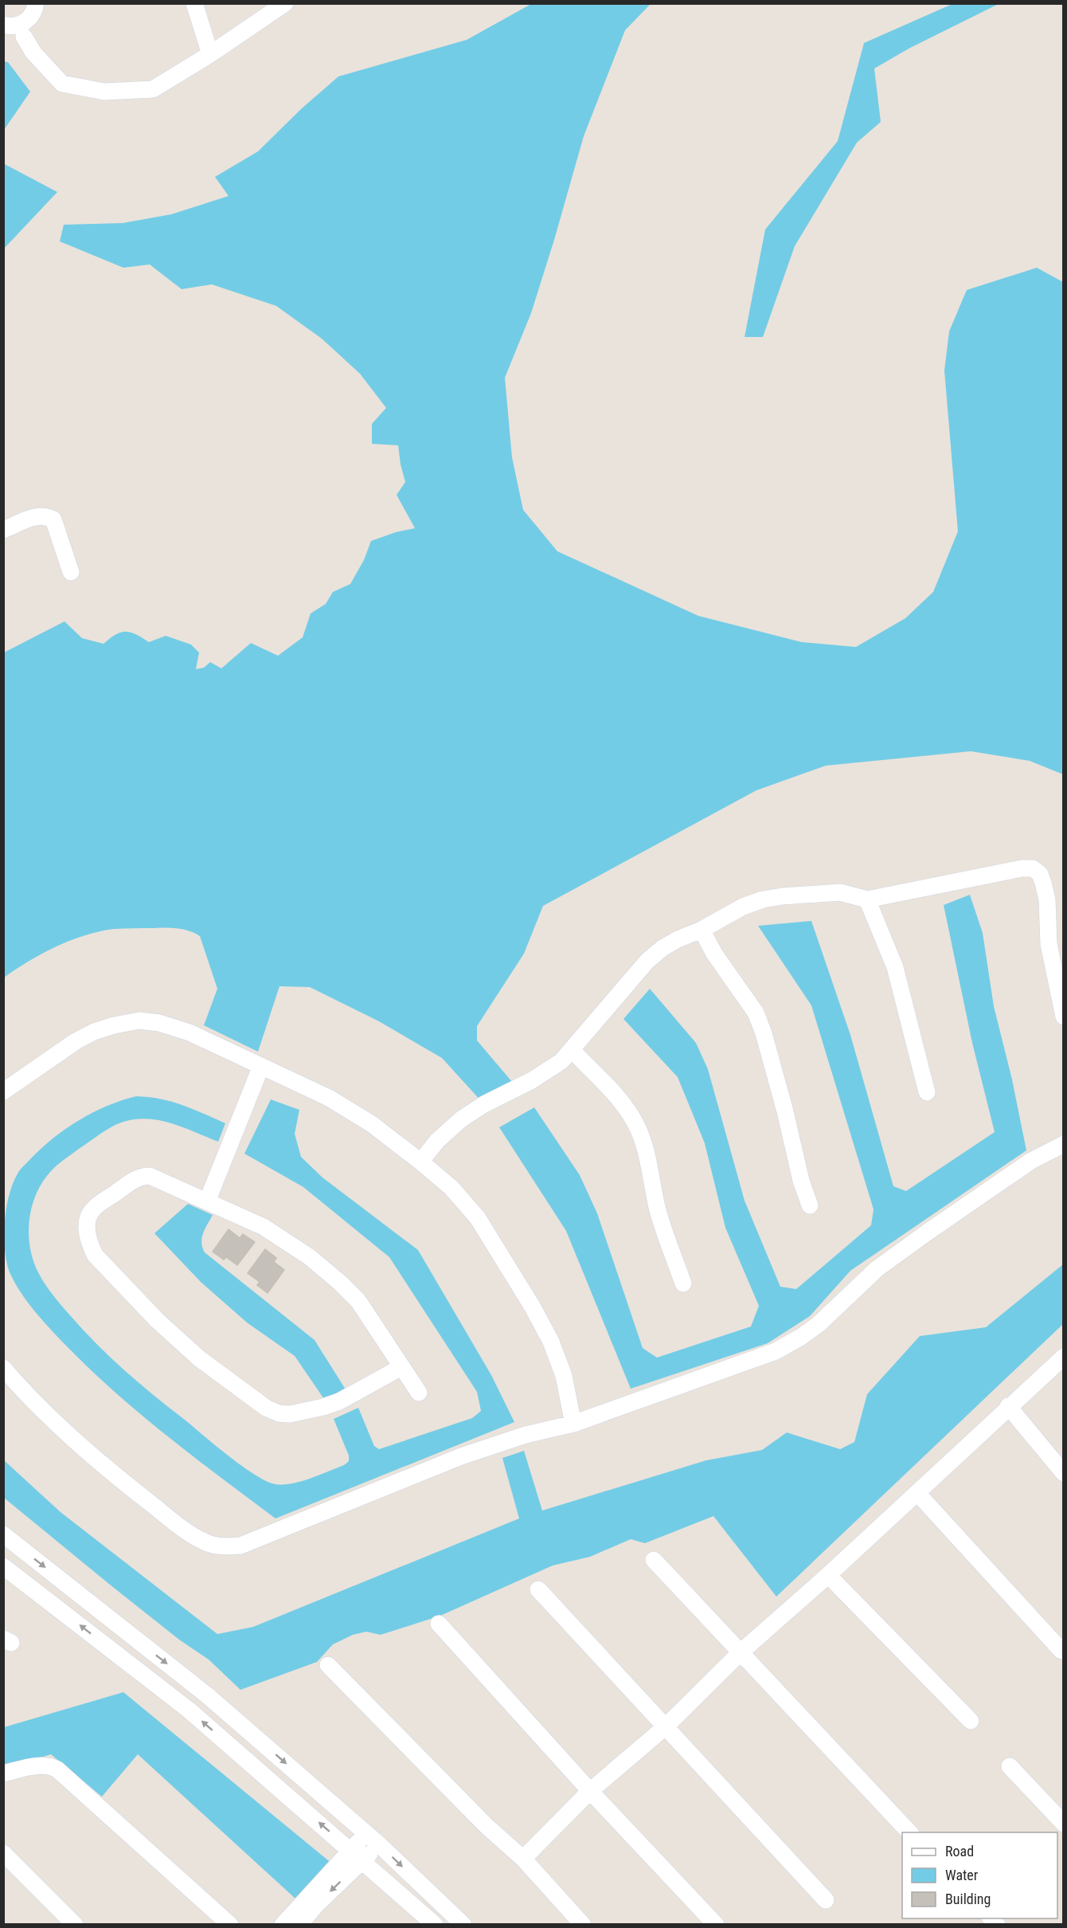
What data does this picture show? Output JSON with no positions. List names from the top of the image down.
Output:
{
  "legend": ["Road", "Water", "Building"]
}
